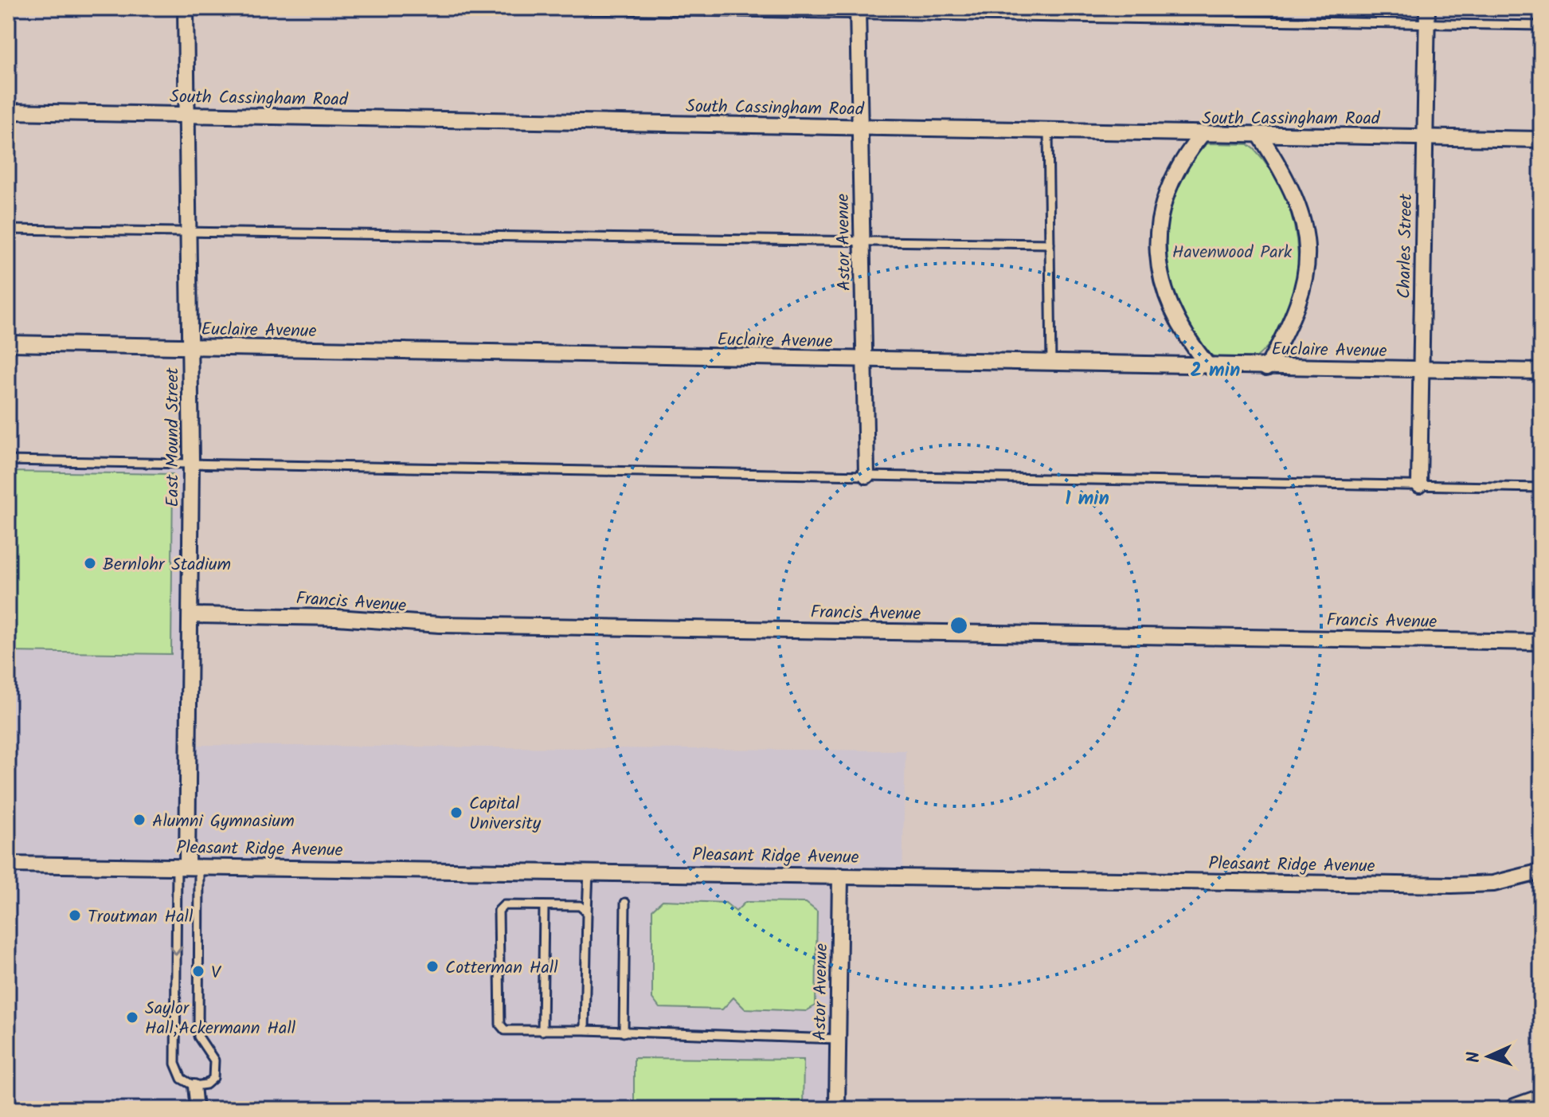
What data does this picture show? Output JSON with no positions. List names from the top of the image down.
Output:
{
  "streets": {
    "street": [
      "South Cassingham Road",
      "Astor Avenue",
      "Charles Street",
      "Euclaire Avenue",
      "East Mound Street",
      "Francis Avenue",
      "Pleasant Ridge Avenue"
    ]
  },
  "crossings": [
    ["South Cassingham Road", "Astor Avenue"],
    ["South Cassingham Road", "Charles Street"],
    ["South Cassingham Road", "Euclaire Avenue"],
    ["South Cassingham Road", "East Mound Street"],
    ["Astor Avenue", "Euclaire Avenue"],
    ["Astor Avenue", "Pleasant Ridge Avenue"],
    ["Charles Street", "Euclaire Avenue"],
    ["Euclaire Avenue", "East Mound Street"],
    ["East Mound Street", "Francis Avenue"],
    ["East Mound Street", "Pleasant Ridge Avenue"]
  ],
  "parks": ["Havenwood Park"],
  "places": [
    "Bernlohr Stadium",
    "Capital University",
    "Alumni Gymnasium",
    "Troutman Hall",
    "Cotterman Hall",
    "V",
    "Saylor Hall;Ackermann Hall"
  ],
  "north": "left",
  "rings": ["2 min", "1 min"]
}
